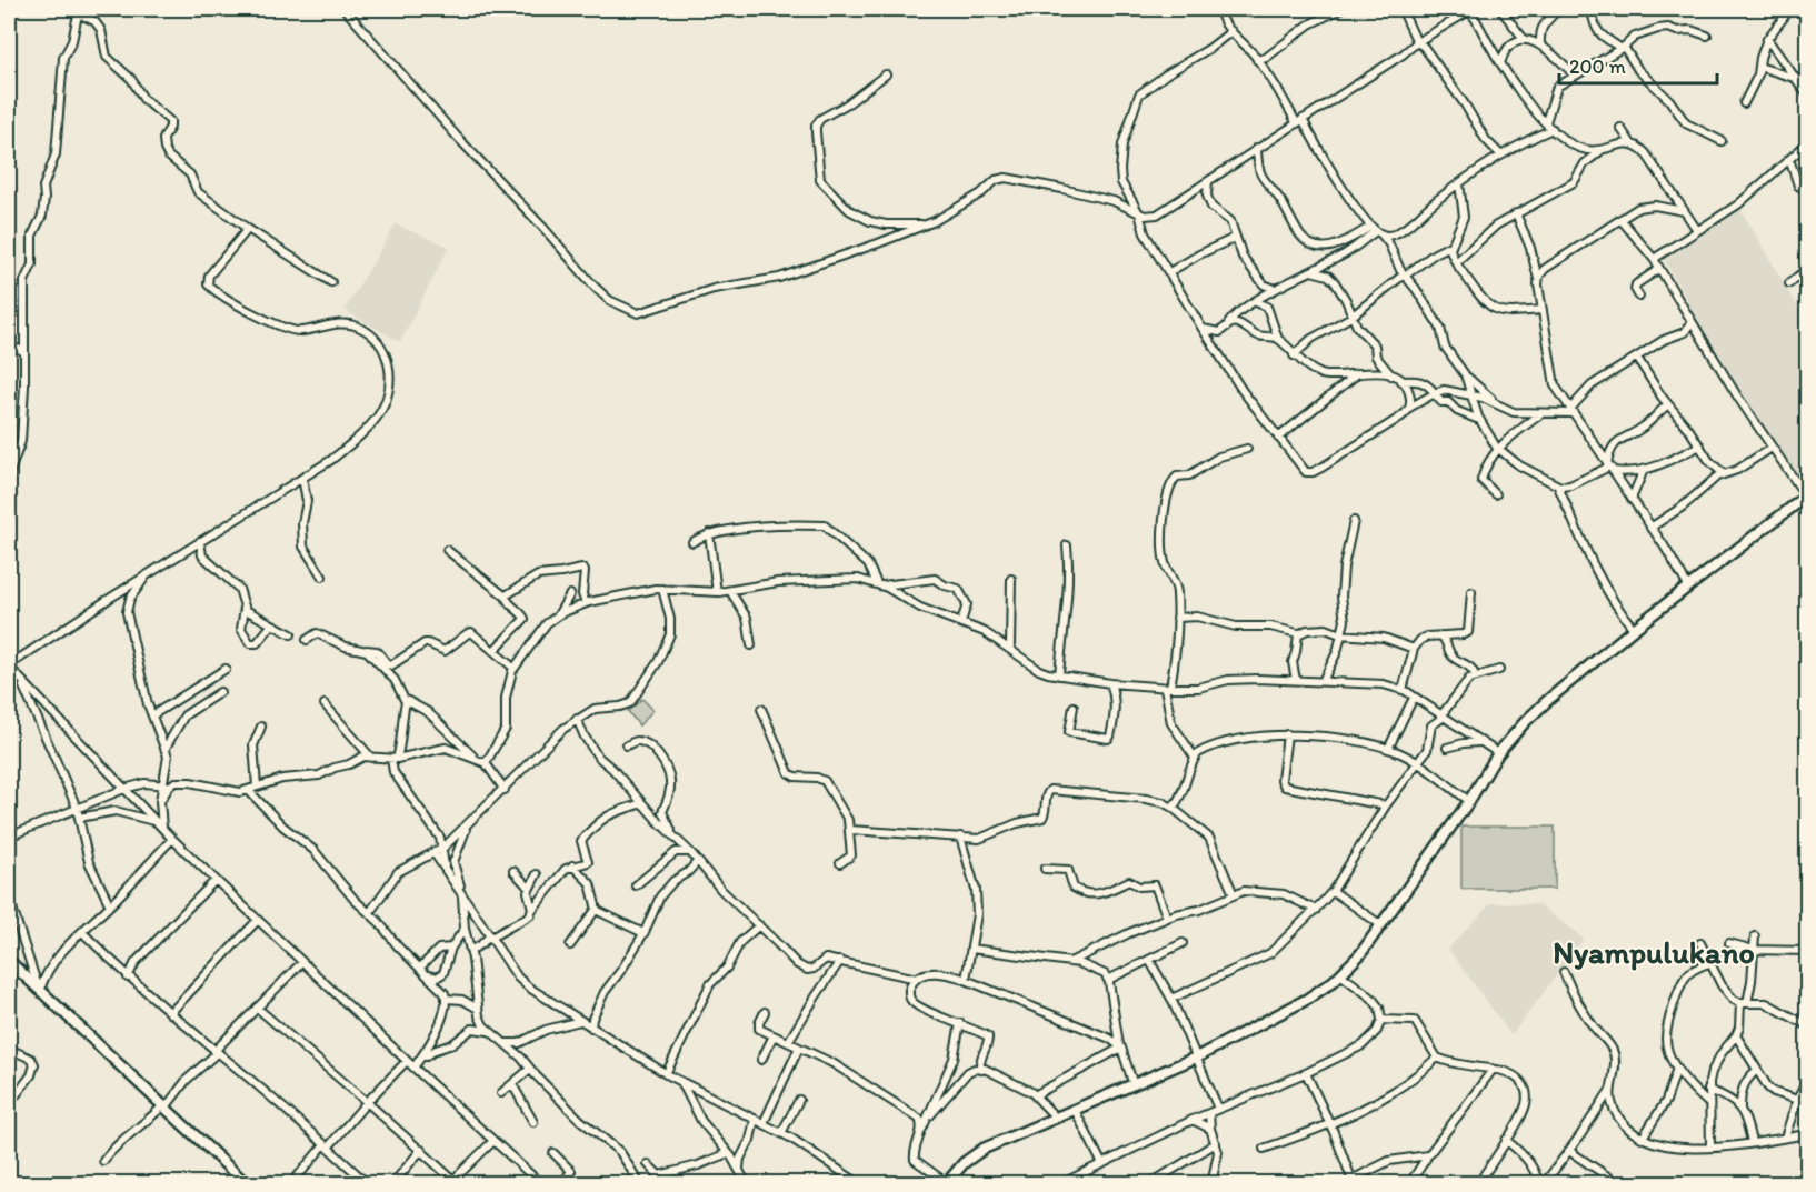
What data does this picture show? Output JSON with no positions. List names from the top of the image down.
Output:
{
  "districts": ["Nyampulukano"],
  "scale_bar": "200 m"
}
